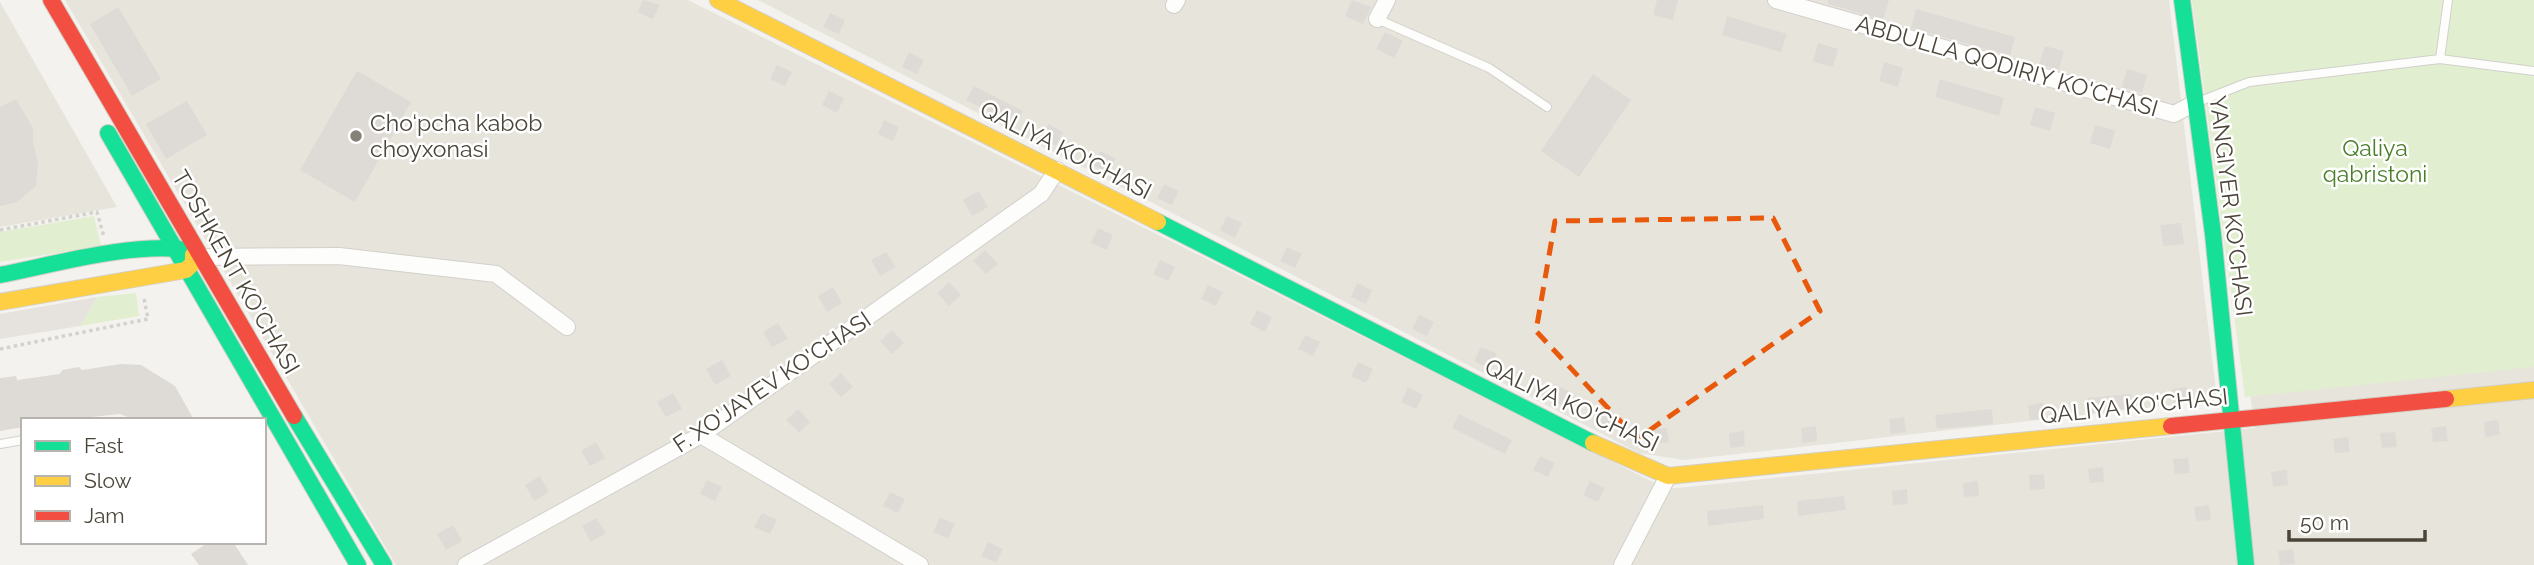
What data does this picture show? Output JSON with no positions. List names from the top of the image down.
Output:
{
  "streets": {
    "main road": ["QALIYA KO'CHASI", "YANGIYER KO'CHASI", "TOSHKENT KO'CHASI"],
    "street": ["ABDULLA QODIRIY KO'CHASI", "F. XO'JAYEV KO'CHASI"]
  },
  "crossings": [
    ["ABDULLA QODIRIY KO'CHASI", "YANGIYER KO'CHASI"],
    ["QALIYA KO'CHASI", "YANGIYER KO'CHASI"],
    ["QALIYA KO'CHASI", "F. XO'JAYEV KO'CHASI"]
  ],
  "parks": ["Qaliya qabristoni"],
  "places": ["Cho‘pcha kabob choyxonasi"],
  "legend": ["Fast", "Slow", "Jam"],
  "scale_bar": "50 m"
}
